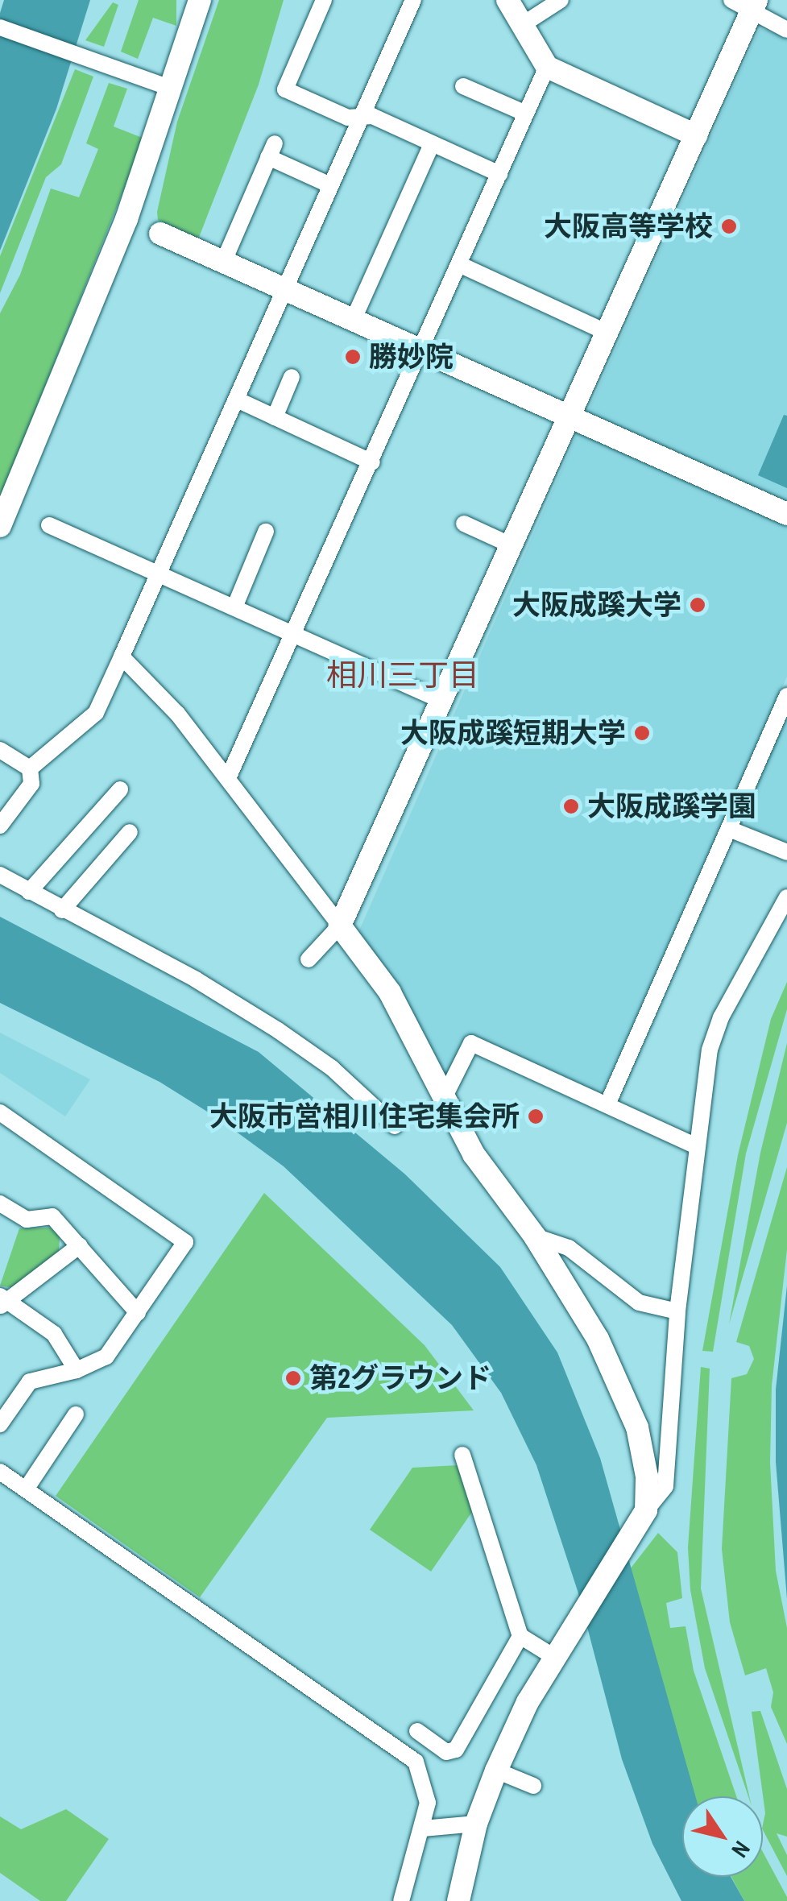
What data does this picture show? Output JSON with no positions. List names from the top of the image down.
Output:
{
  "districts": ["相川三丁目"],
  "places": [
    "大阪高等学校",
    "勝妙院",
    "大阪成蹊大学",
    "大阪成蹊短期大学",
    "大阪成蹊学園",
    "大阪市営相川住宅集会所",
    "第2グラウンド"
  ],
  "north": "bottom right"
}
